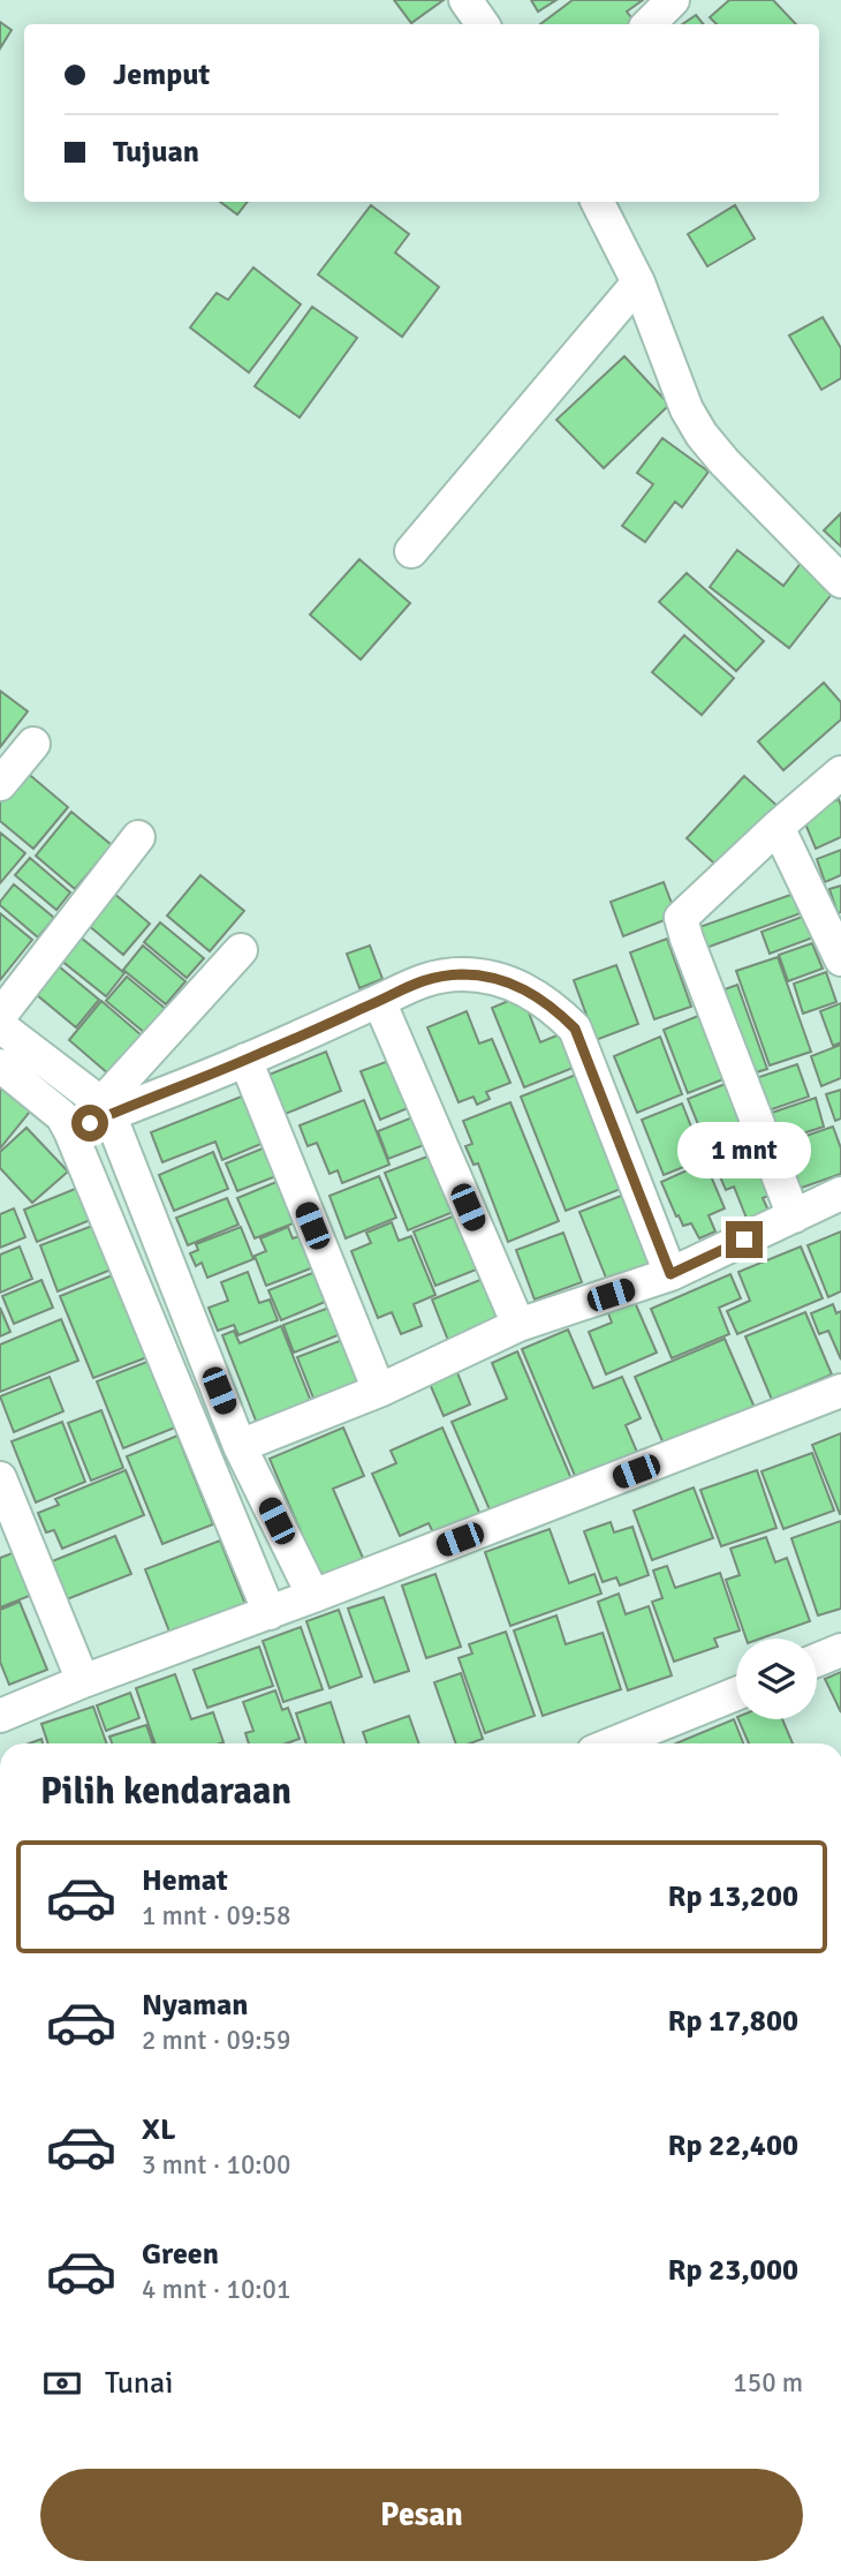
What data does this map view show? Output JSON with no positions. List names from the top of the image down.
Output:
{
  "page": {
    "banner": ["Jemput", "Tujuan"],
    "bubble": "1 mnt",
    "heading": "Pilih kendaraan",
    "list": [
      {
        "name": "Hemat",
        "note": "1 mnt · 09:58",
        "value": "Rp 13,200"
      },
      {
        "name": "Nyaman",
        "note": "2 mnt · 09:59",
        "value": "Rp 17,800"
      },
      {
        "name": "XL",
        "note": "3 mnt · 10:00",
        "value": "Rp 22,400"
      },
      {
        "name": "Green",
        "note": "4 mnt · 10:01",
        "value": "Rp 23,000"
      }
    ],
    "pay": ["Tunai", "150 m"],
    "buttons": "Pesan"
  }
}
